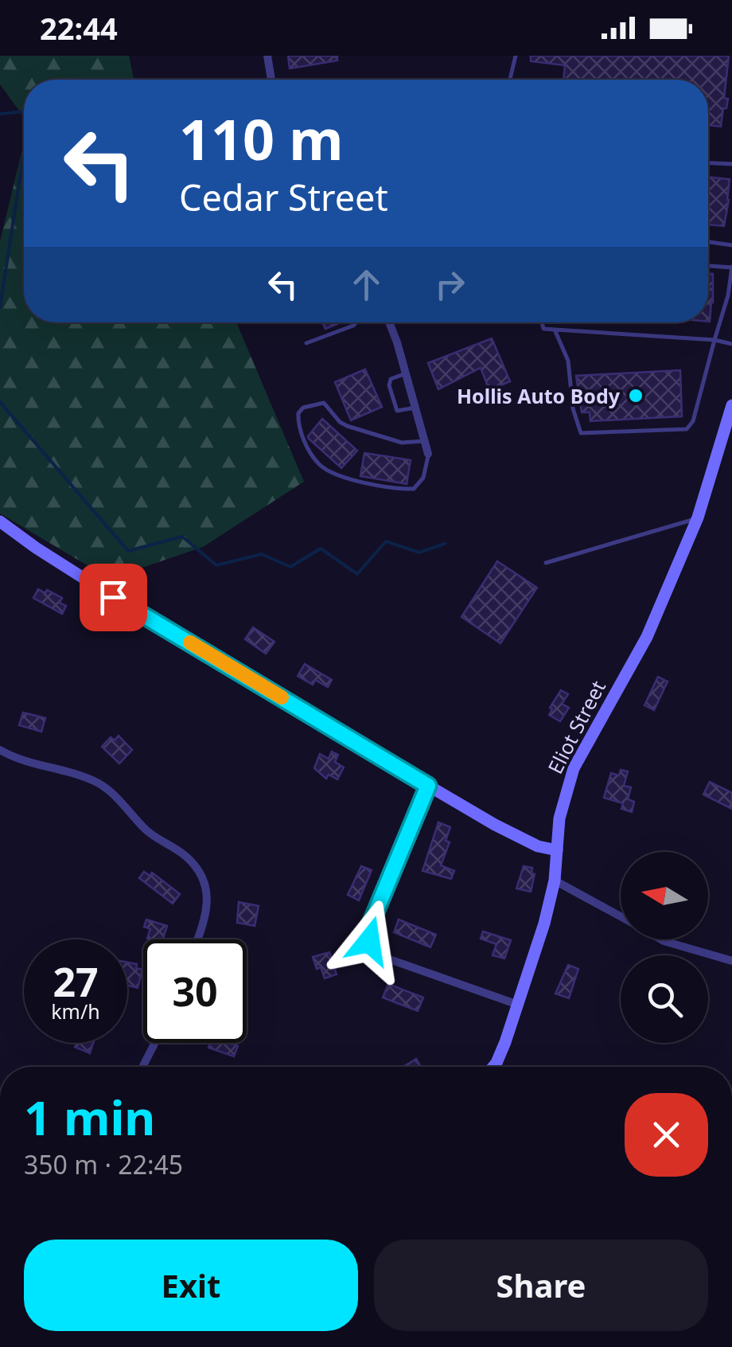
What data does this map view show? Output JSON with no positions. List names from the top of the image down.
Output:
{
  "streets": {
    "main road": ["Eliot Street"]
  },
  "places": ["Hollis Auto Body"],
  "north": "left",
  "page": {
    "status": "22:44",
    "turn": ["110 m", "Cedar Street"],
    "speed": "27 km/h",
    "limit": "30",
    "heading": ["1 min", "350 m · 22:45"],
    "buttons": ["Exit", "Share"]
  }
}
